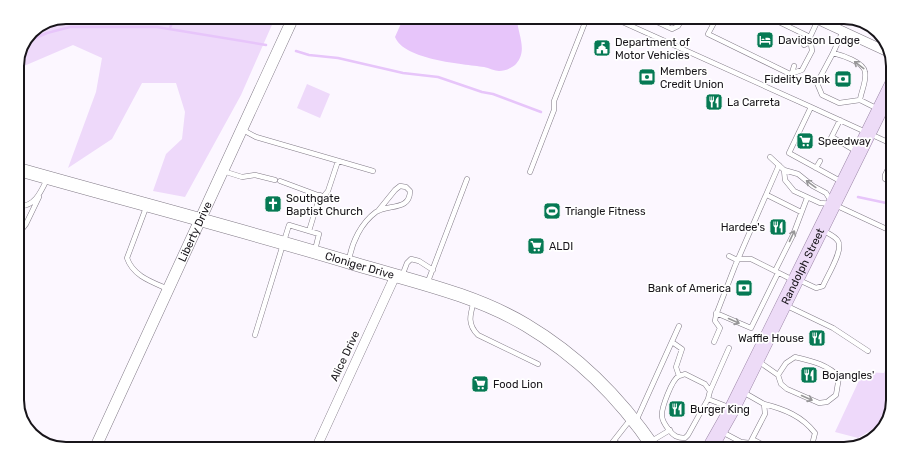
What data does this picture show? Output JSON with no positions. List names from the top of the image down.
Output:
{
  "streets": {
    "main road": ["Cloniger Drive", "Randolph Street"],
    "street": ["Liberty Drive", "Alice Drive"]
  },
  "crossings": [
    ["Liberty Drive", "Cloniger Drive"],
    ["Cloniger Drive", "Alice Drive"]
  ],
  "places": {
    "hotel": ["Davidson Lodge"],
    "public building": ["Department of Motor Vehicles"],
    "bank": ["Members Credit Union", "Fidelity Bank", "Bank of America"],
    "restaurant": [
      "La Carreta",
      "Hardee's",
      "Waffle House",
      "Bojangles'",
      "Burger King"
    ],
    "supermarket": ["Speedway", "ALDI", "Food Lion"],
    "church": ["Southgate Baptist Church"],
    "sports": ["Triangle Fitness"]
  }
}
